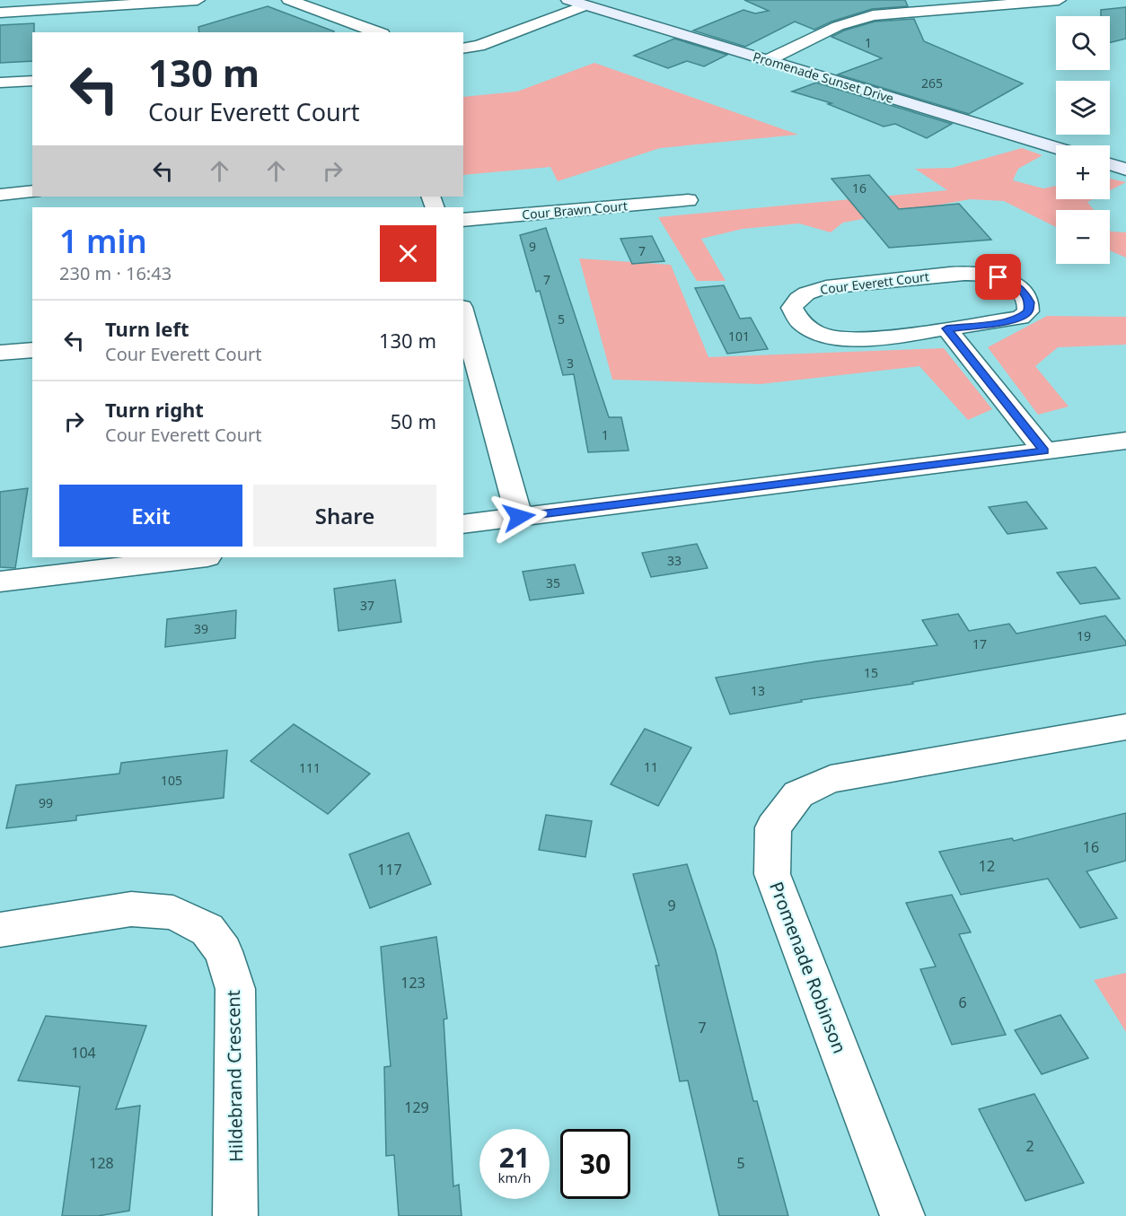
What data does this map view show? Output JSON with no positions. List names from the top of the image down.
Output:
{
  "streets": {
    "street": [
      "Promenade Sunset Drive",
      "Cour Brawn Court",
      "Cour Everett Court",
      "Promenade Robinson",
      "Hildebrand Crescent"
    ]
  },
  "house_numbers": [
    "1",
    "265",
    "16",
    "9",
    "7",
    "7",
    "5",
    "101",
    "3",
    "1",
    "33",
    "35",
    "37",
    "39",
    "19",
    "17",
    "15",
    "13",
    "11",
    "111",
    "105",
    "99",
    "16",
    "12",
    "117",
    "9",
    "123",
    "6",
    "7",
    "104",
    "129",
    "2",
    "128",
    "5"
  ],
  "page": {
    "map_buttons": ["+", "−"],
    "turn": ["130 m", "Cour Everett Court"],
    "heading": ["1 min", "230 m · 16:43"],
    "list": [
      {
        "name": "Turn left",
        "note": "Cour Everett Court",
        "value": "130 m"
      },
      {
        "name": "Turn right",
        "note": "Cour Everett Court",
        "value": "50 m"
      }
    ],
    "buttons": ["Exit", "Share"],
    "speed": "21 km/h",
    "limit": "30"
  }
}
